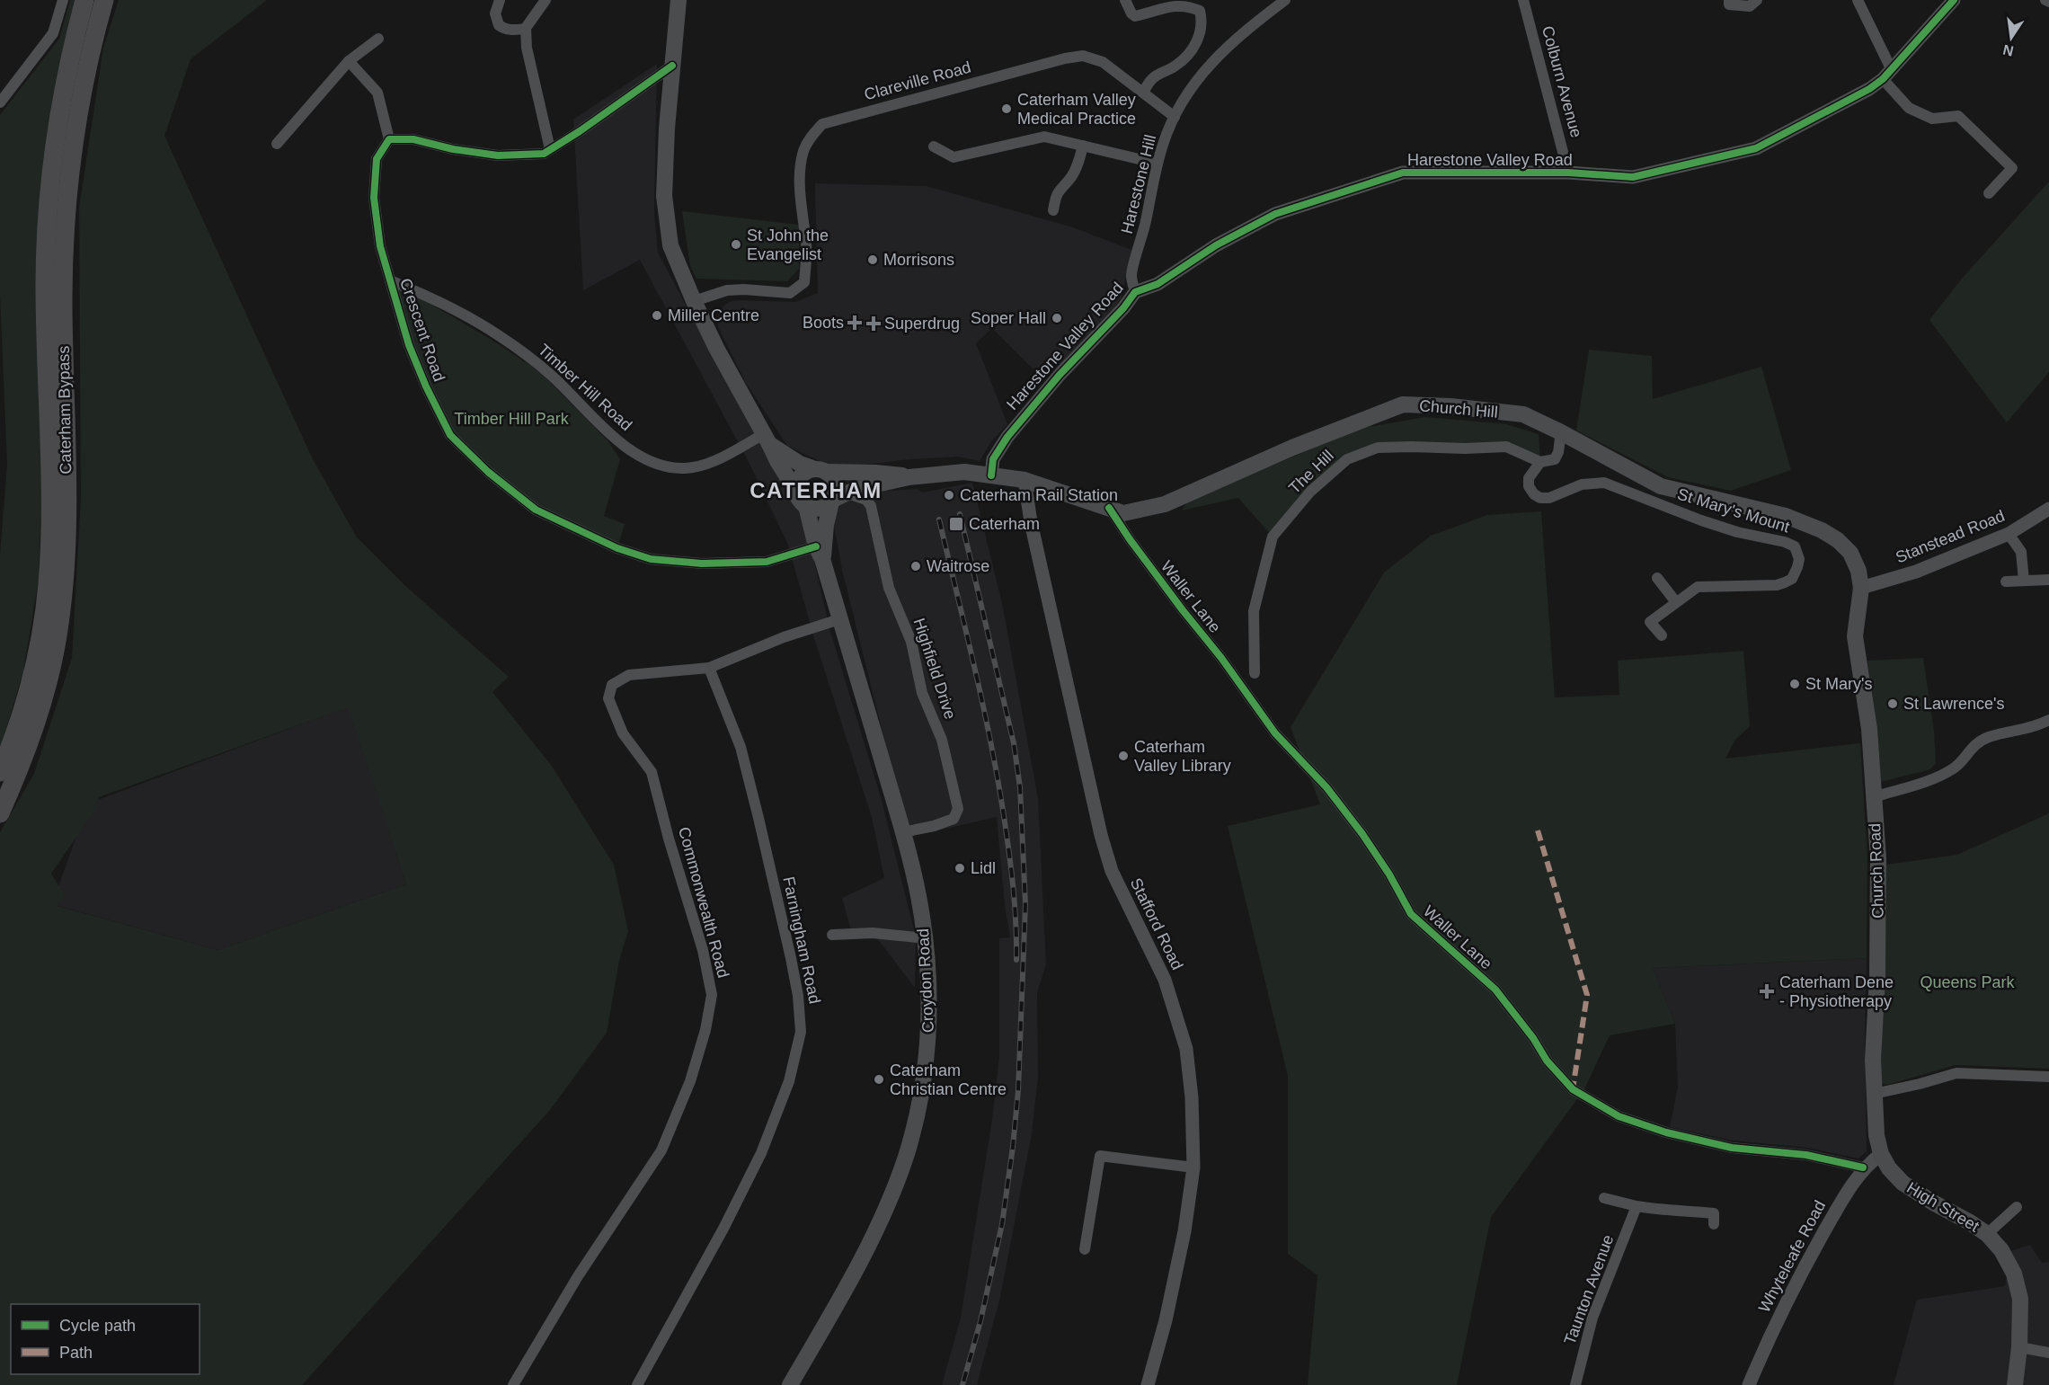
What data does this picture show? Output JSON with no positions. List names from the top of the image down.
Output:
{
  "streets": {
    "highway": ["Caterham Bypass"],
    "main road": [
      "Church Hill",
      "Church Road",
      "Croydon Road",
      "High Street"
    ],
    "street": [
      "Clareville Road",
      "Colburn Avenue",
      "Harestone Valley Road",
      "Harestone Hill",
      "Crescent Road",
      "Timber Hill Road",
      "The Hill",
      "St Mary's Mount",
      "Stanstead Road",
      "Waller Lane",
      "Highfield Drive",
      "Commonwealth Road",
      "Stafford Road",
      "Farningham Road",
      "Whyteleafe Road",
      "Taunton Avenue"
    ]
  },
  "crossings": [
    ["Clareville Road", "Harestone Hill"],
    ["Clareville Road", "Croydon Road"],
    ["Colburn Avenue", "Harestone Valley Road"],
    ["Harestone Valley Road", "Harestone Hill"],
    ["Harestone Valley Road", "Church Hill"],
    ["Crescent Road", "Timber Hill Road"],
    ["Crescent Road", "Croydon Road"],
    ["Timber Hill Road", "Croydon Road"],
    ["Church Hill", "Stanstead Road"],
    ["Church Hill", "Waller Lane"],
    ["Church Hill", "Church Road"],
    ["Church Hill", "Stafford Road"],
    ["The Hill", "St Mary's Mount"],
    ["Stanstead Road", "Church Road"],
    ["Waller Lane", "Whyteleafe Road"],
    ["Highfield Drive", "Croydon Road"],
    ["Church Road", "High Street"],
    ["Church Road", "Whyteleafe Road"],
    ["Commonwealth Road", "Farningham Road"],
    ["Commonwealth Road", "Croydon Road"],
    ["High Street", "Whyteleafe Road"]
  ],
  "districts": ["CATERHAM"],
  "parks": ["Timber Hill Park", "Queens Park"],
  "places": {
    "other": [
      "Caterham Valley Medical Practice",
      "St John the Evangelist",
      "Morrisons",
      "Miller Centre",
      "Soper Hall",
      "Caterham Rail Station",
      "Waitrose",
      "St Mary's",
      "St Lawrence's",
      "Caterham Valley Library",
      "Lidl",
      "Caterham Christian Centre"
    ],
    "health": ["Boots", "Superdrug", "Caterham Dene - Physiotherapy"],
    "transit": ["Caterham"]
  },
  "legend": ["Cycle path", "Path"],
  "north": "bottom"
}
